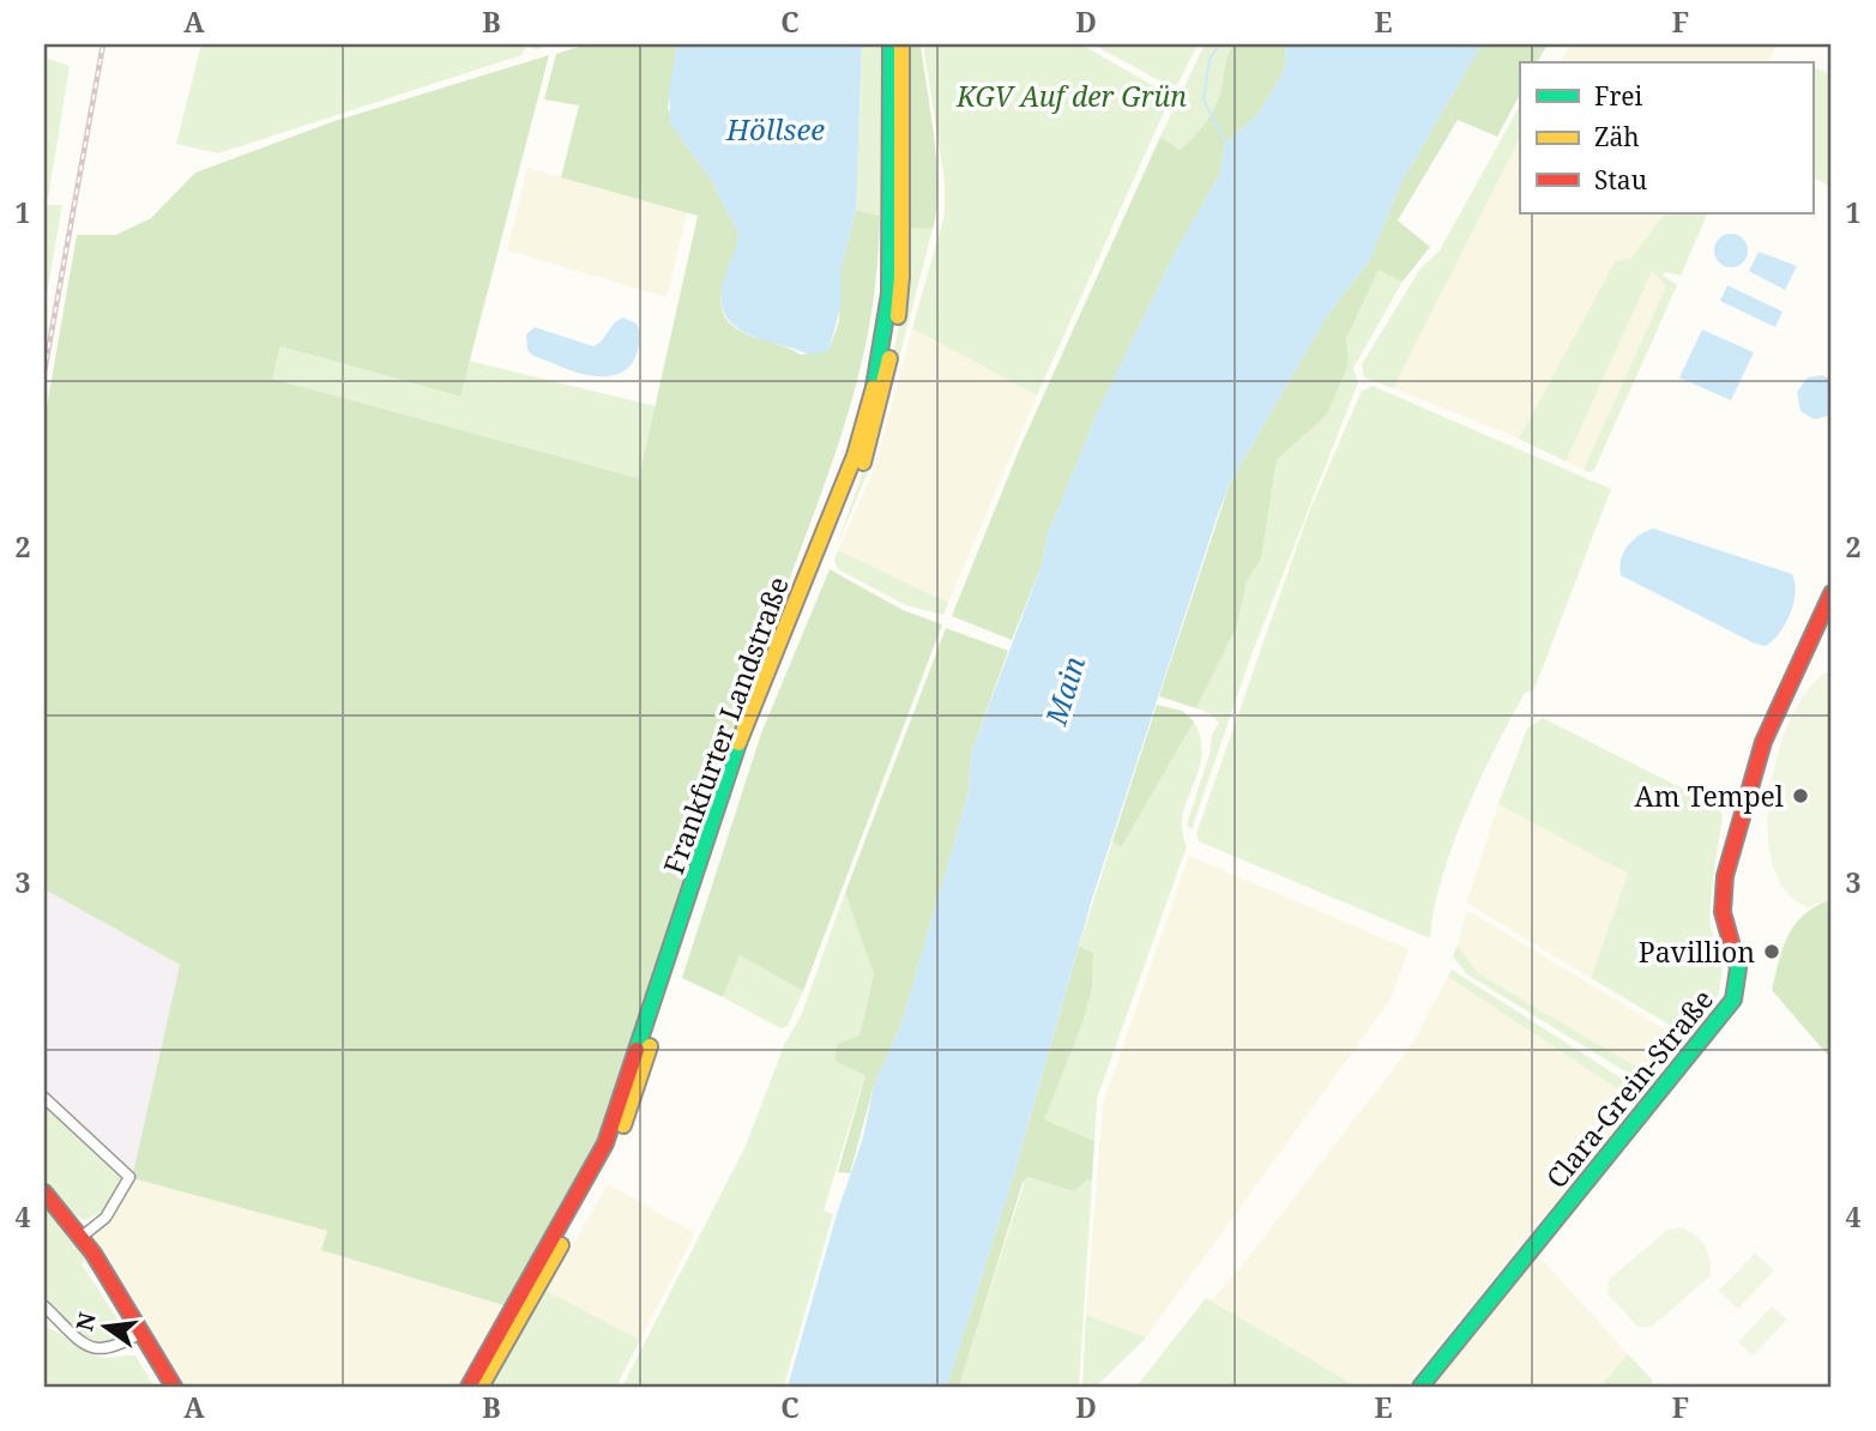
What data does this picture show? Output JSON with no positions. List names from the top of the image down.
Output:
{
  "streets": {
    "main road": ["Frankfurter Landstraße", "Clara-Grein-Straße"]
  },
  "water": ["Höllsee", "Main"],
  "parks": ["KGV Auf der Grün"],
  "places": ["Am Tempel", "Pavillion"],
  "legend": ["Frei", "Zäh", "Stau"],
  "north": "left",
  "grid": {
    "columns": [
      "A",
      "B",
      "C",
      "D",
      "E",
      "F"
    ],
    "rows": [
      "1",
      "2",
      "3",
      "4"
    ]
  }
}
